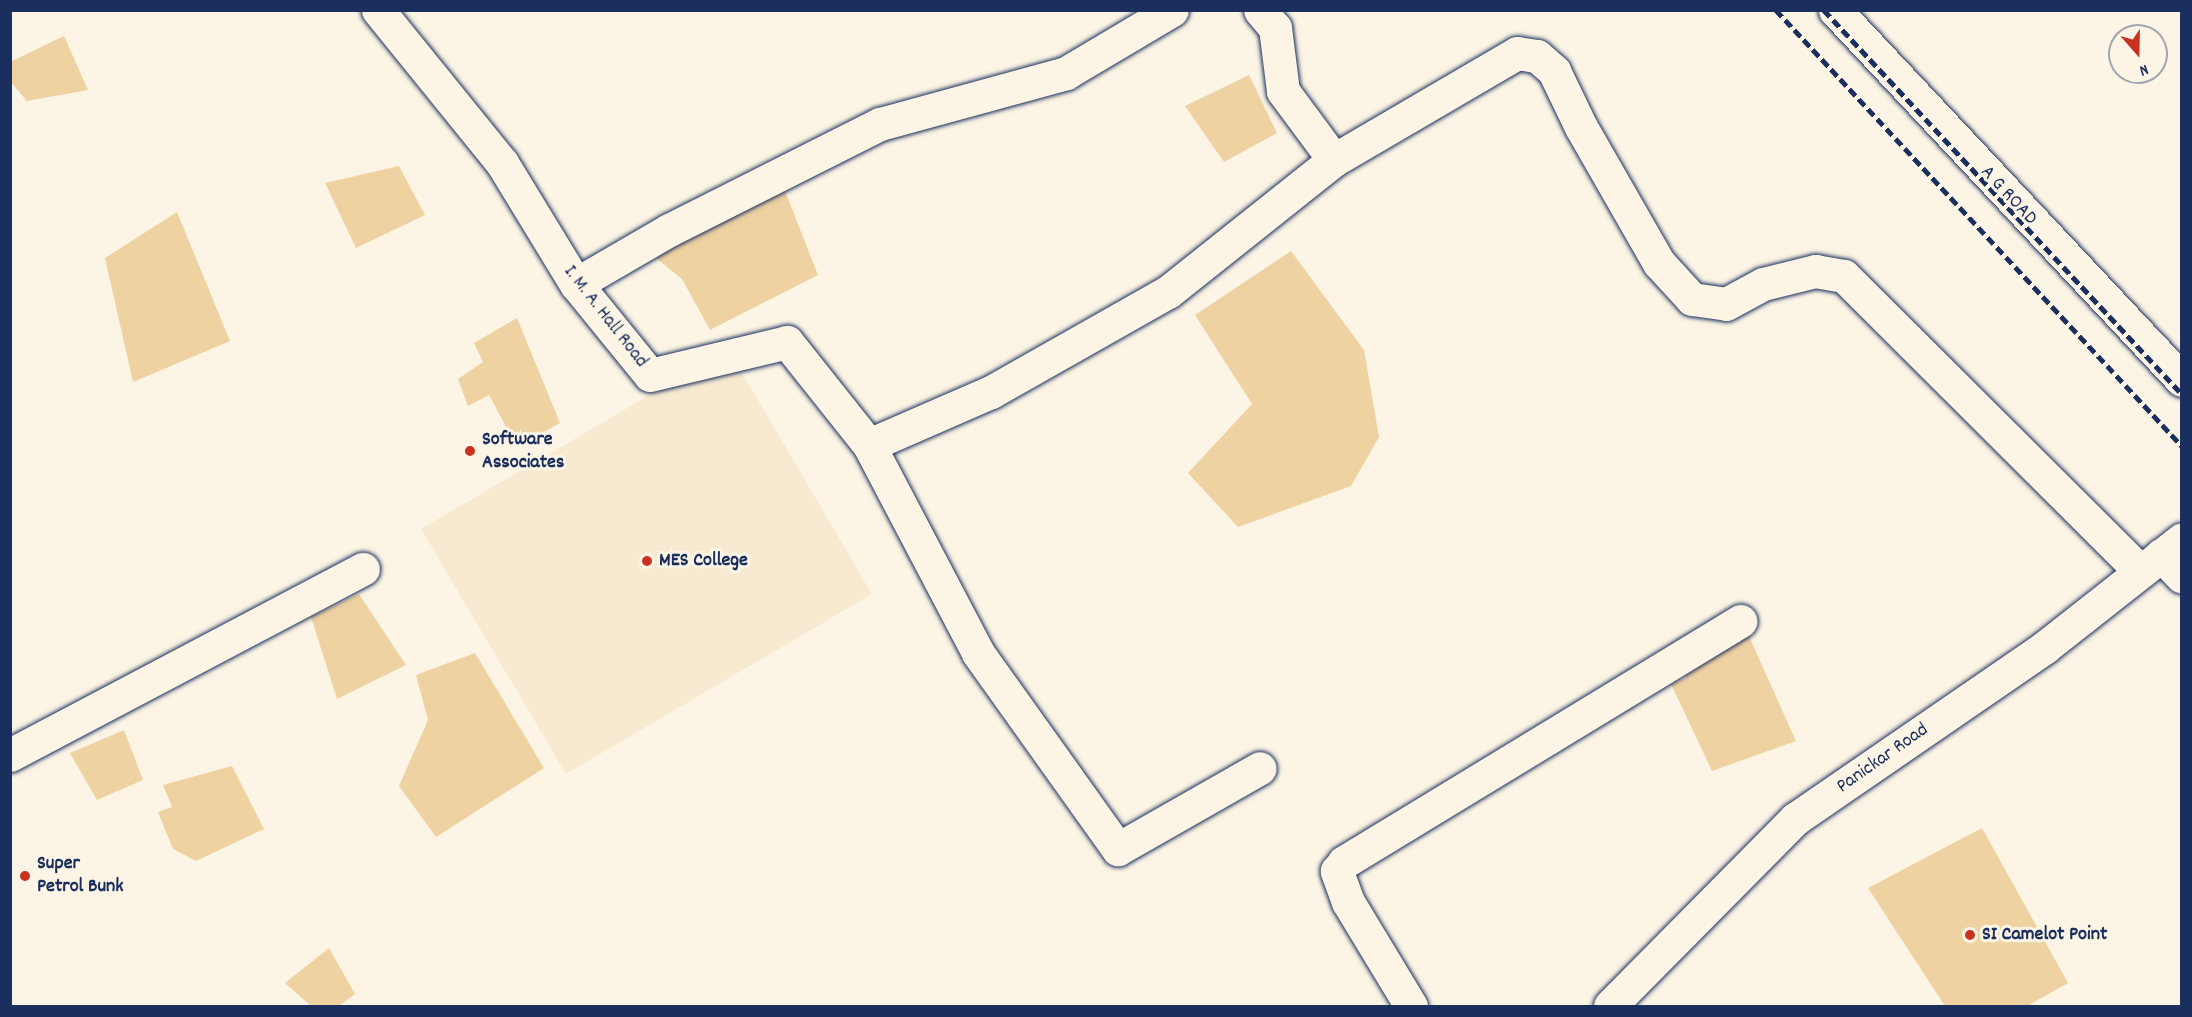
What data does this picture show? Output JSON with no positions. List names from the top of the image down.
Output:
{
  "streets": {
    "street": ["A G ROAD", "I. M. A. Hall Road", "Panickar Road"]
  },
  "places": [
    "Software Associates",
    "MES College",
    "Super Petrol Bunk",
    "SI Camelot Point"
  ],
  "north": "bottom"
}
